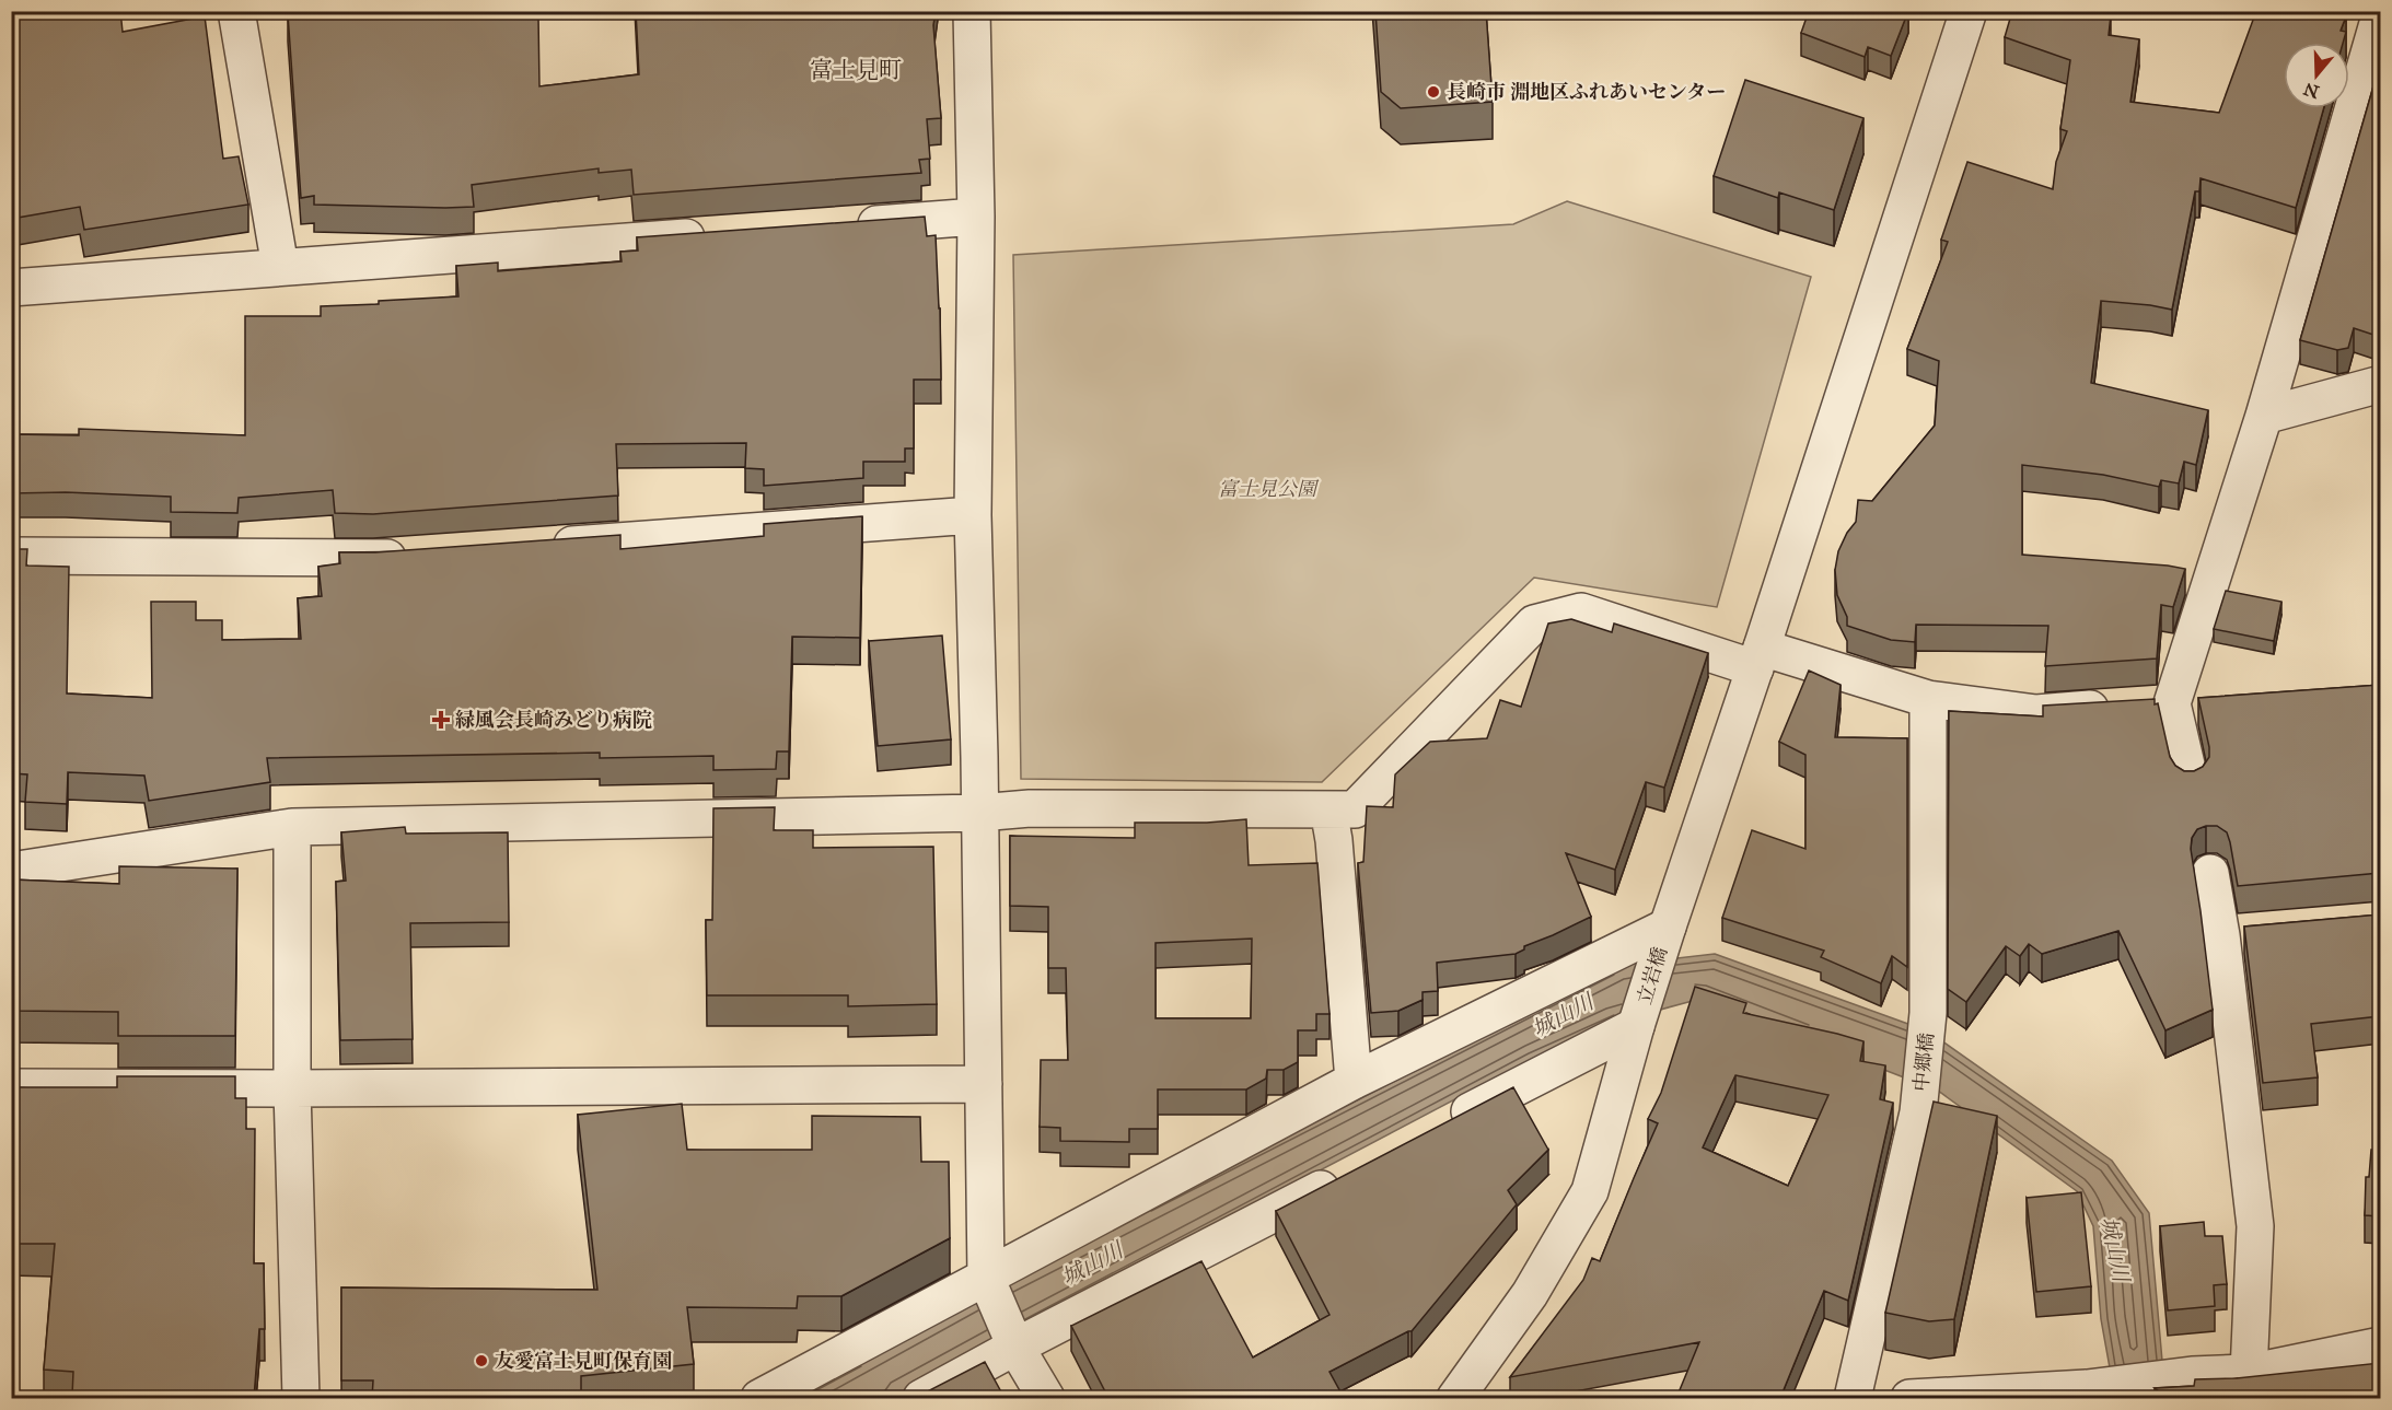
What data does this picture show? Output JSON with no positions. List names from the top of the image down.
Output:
{
  "streets": {
    "street": ["立岩橋", "中郷橋"]
  },
  "districts": ["富士見町"],
  "water": ["城山川"],
  "parks": ["富士見公園"],
  "places": {
    "other": ["長崎市 淵地区ふれあいセンター", "友愛富士見町保育園"],
    "health": ["緑風会長崎みどり病院"]
  },
  "north": "bottom"
}
